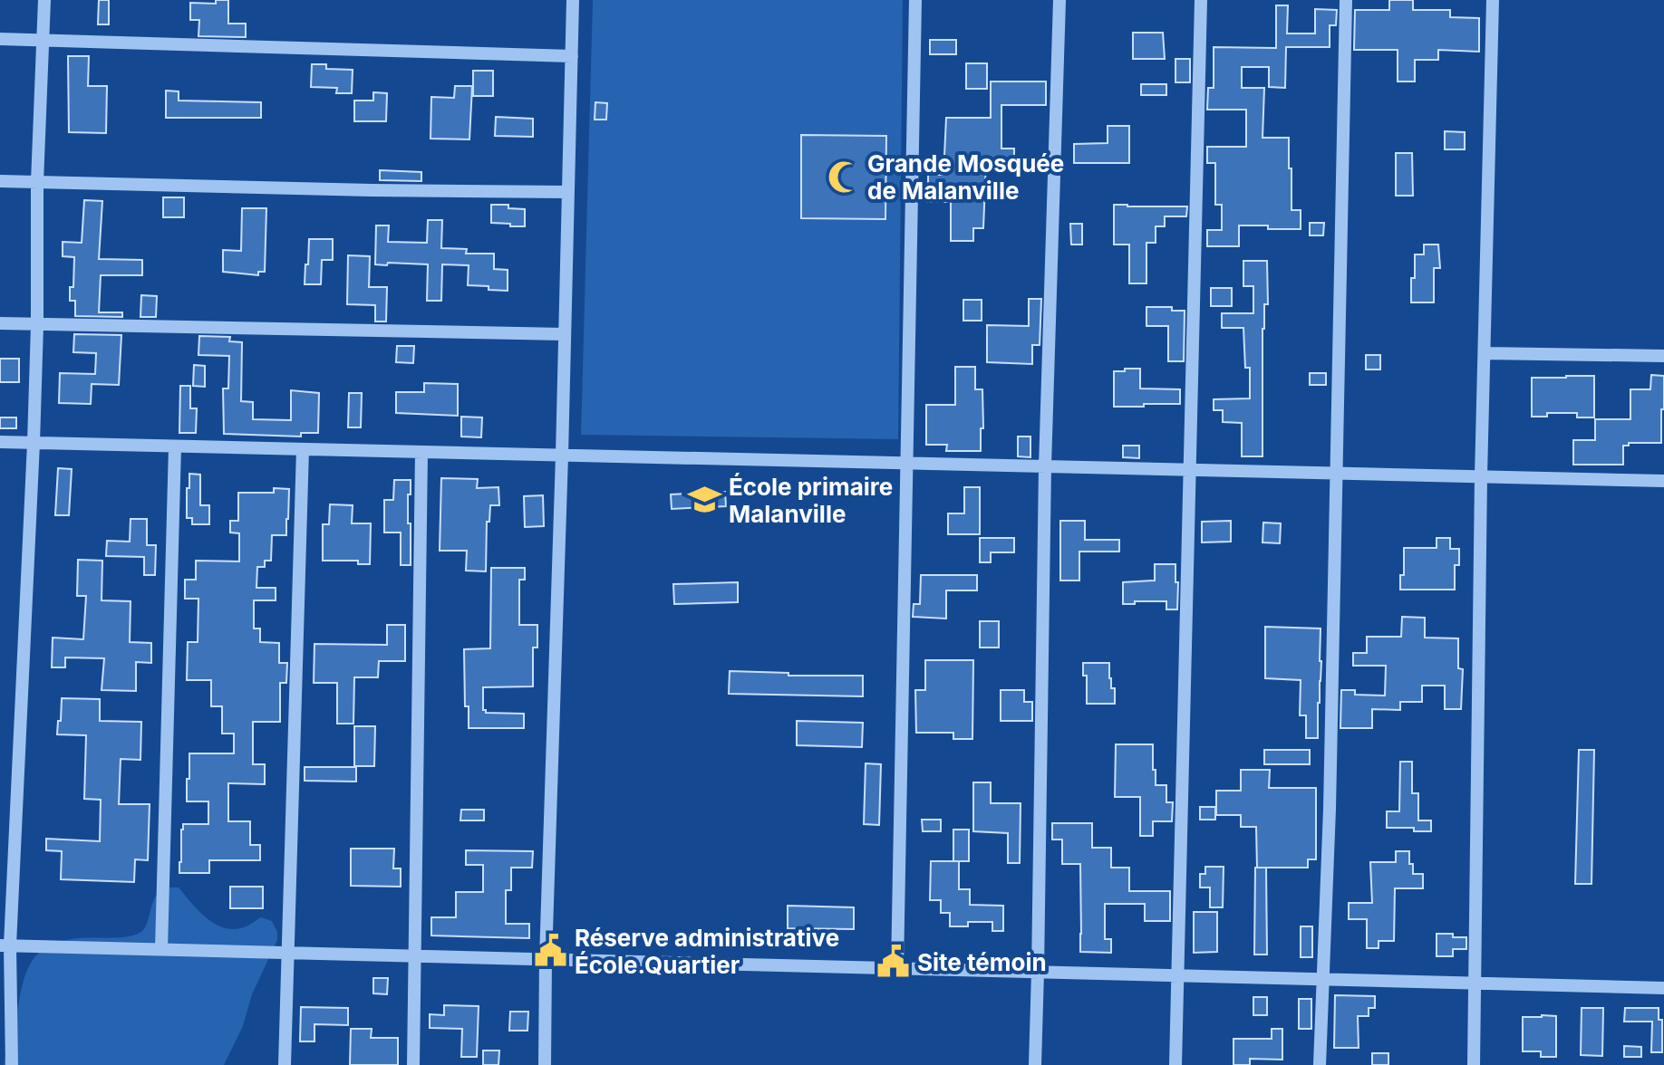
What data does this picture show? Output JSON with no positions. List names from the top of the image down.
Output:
{
  "places": {
    "mosque": ["Grande Mosquée de Malanville"],
    "school or university": ["École primaire Malanville"],
    "public building": ["Réserve administrative École.Quartier", "Site témoin"]
  }
}
